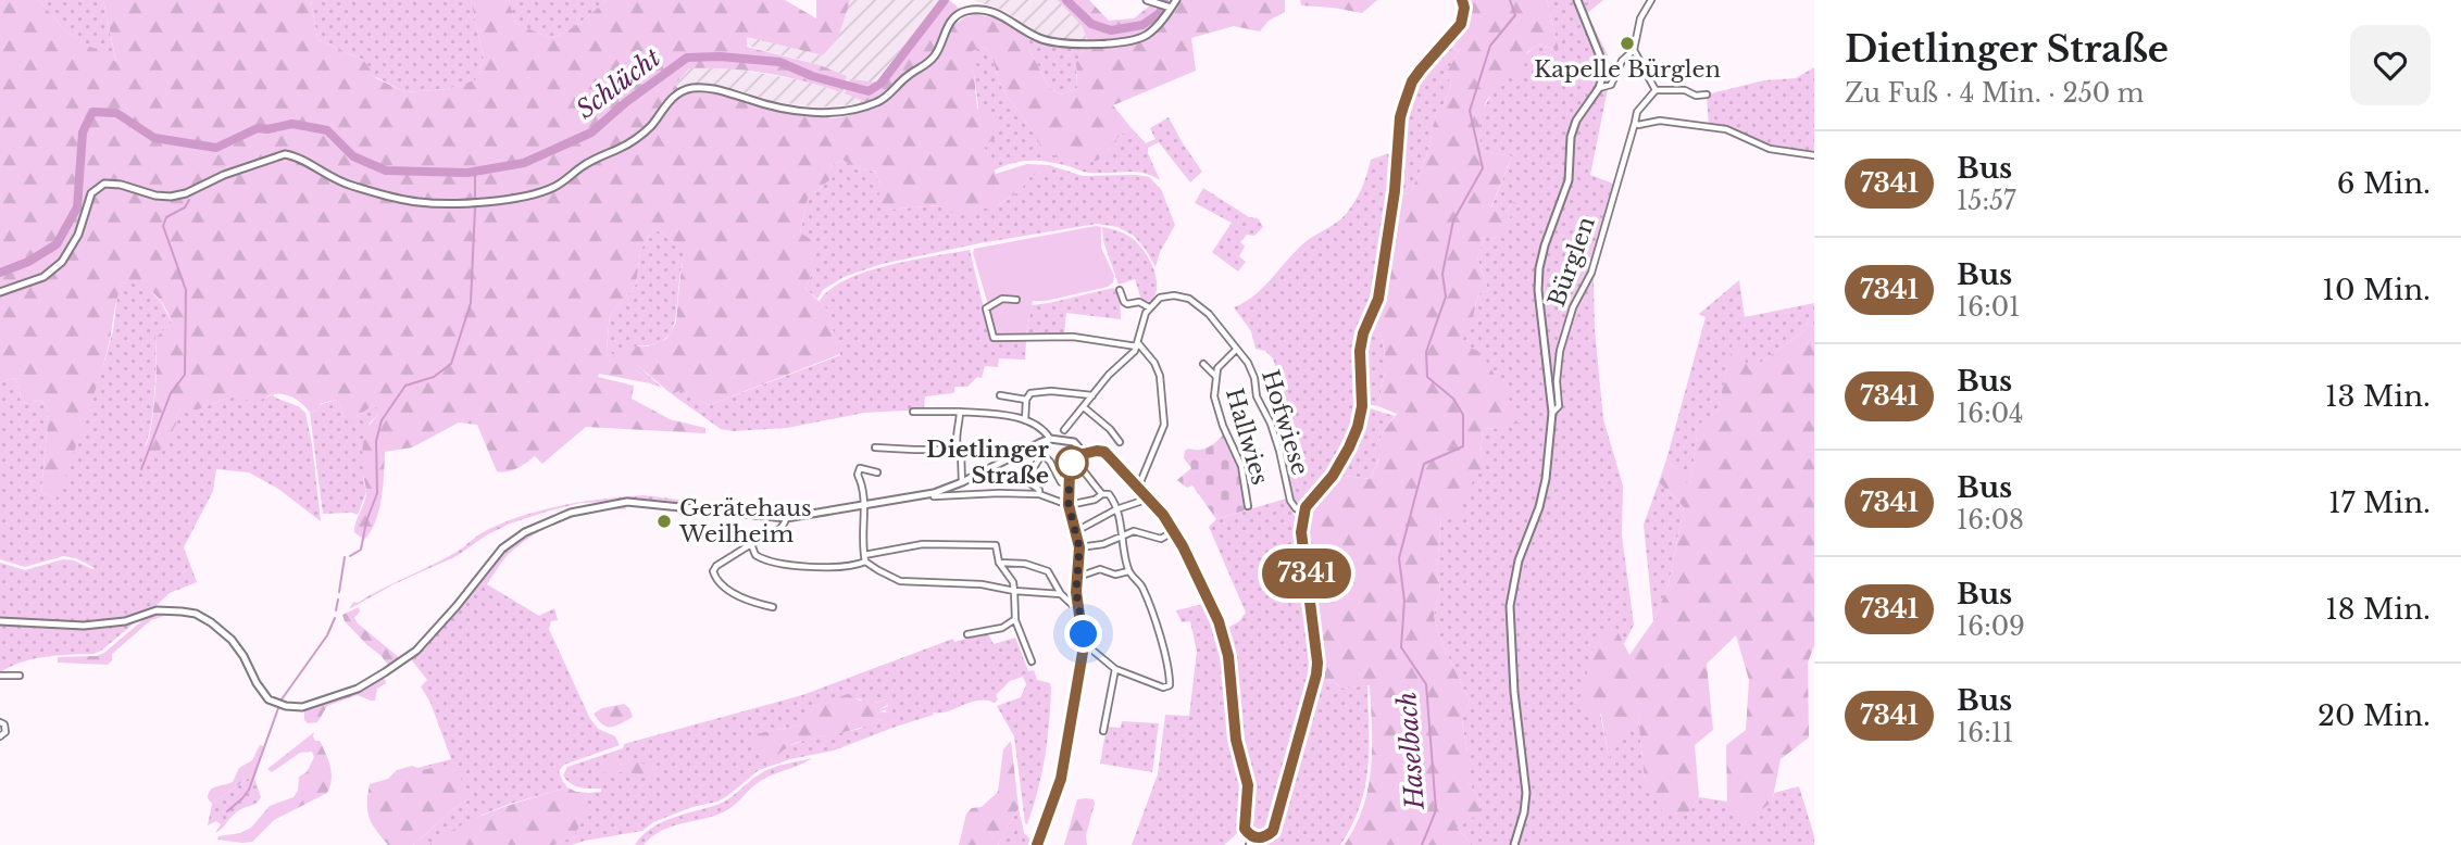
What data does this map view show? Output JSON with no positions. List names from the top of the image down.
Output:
{
  "streets": {
    "street": ["Bürglen", "Hofwiese", "Hallwies"]
  },
  "crossings": [
    ["Hofwiese", "Hallwies"]
  ],
  "water": ["Schlücht", "Haselbach"],
  "places": ["Kapelle Bürglen", "Dietlinger Straße", "Gerätehaus Weilheim"],
  "lines": ["bus line 7341"],
  "page": {
    "on_map": "7341",
    "heading": ["Dietlinger Straße", "Zu Fuß · 4 Min. · 250 m"],
    "list": [
      {
        "mark": "7341",
        "name": "Bus",
        "note": "15:57",
        "value": "6 Min."
      },
      {
        "mark": "7341",
        "name": "Bus",
        "note": "16:01",
        "value": "10 Min."
      },
      {
        "mark": "7341",
        "name": "Bus",
        "note": "16:04",
        "value": "13 Min."
      },
      {
        "mark": "7341",
        "name": "Bus",
        "note": "16:08",
        "value": "17 Min."
      },
      {
        "mark": "7341",
        "name": "Bus",
        "note": "16:09",
        "value": "18 Min."
      },
      {
        "mark": "7341",
        "name": "Bus",
        "note": "16:11",
        "value": "20 Min."
      }
    ]
  }
}
